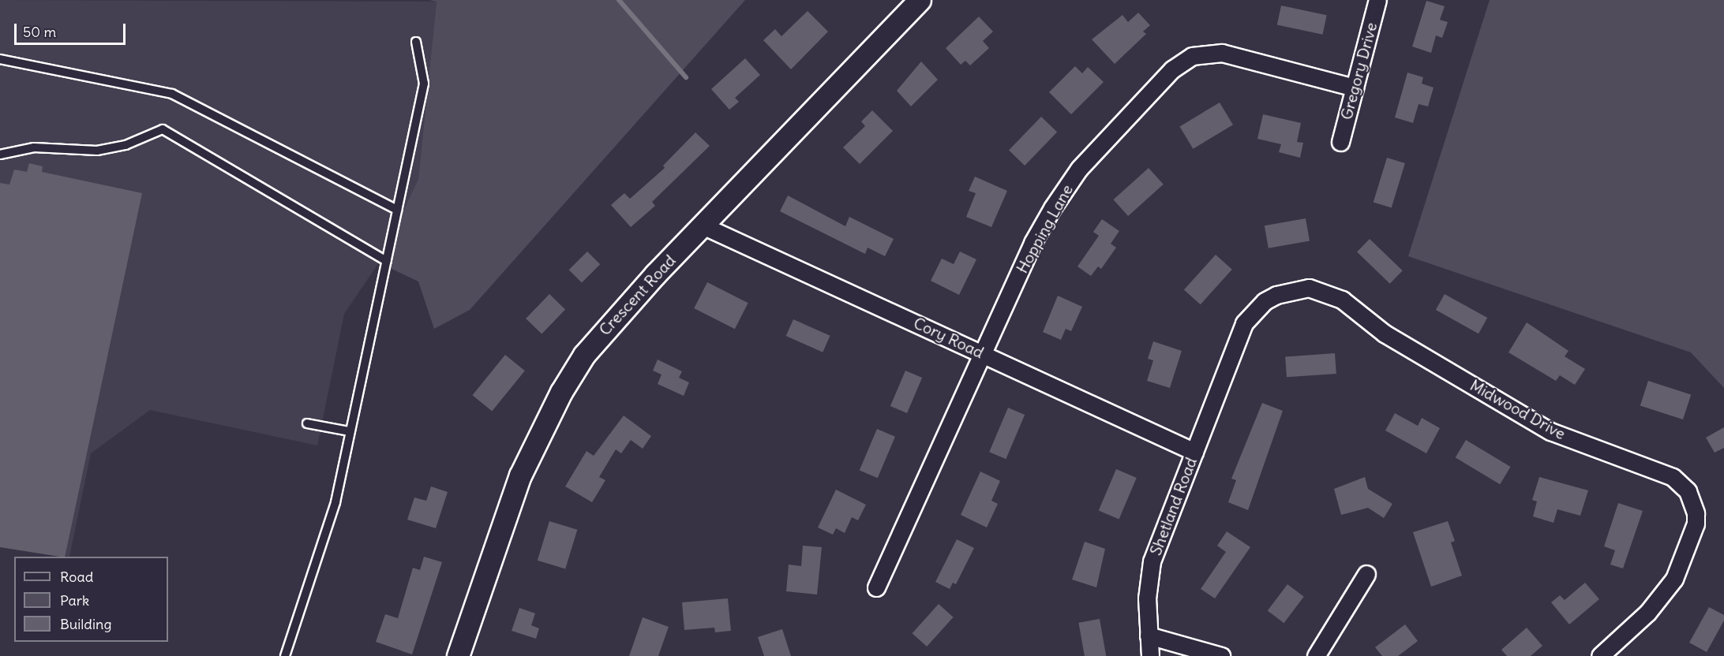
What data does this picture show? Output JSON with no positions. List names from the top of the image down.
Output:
{
  "streets": {
    "street": [
      "Gregory Drive",
      "Hopping Lane",
      "Crescent Road",
      "Cory Road",
      "Midwood Drive",
      "Shetland Road"
    ]
  },
  "crossings": [
    ["Gregory Drive", "Hopping Lane"],
    ["Hopping Lane", "Cory Road"],
    ["Crescent Road", "Cory Road"],
    ["Cory Road", "Shetland Road"],
    ["Midwood Drive", "Shetland Road"]
  ],
  "legend": ["Road", "Park", "Building"],
  "scale_bar": "50 m"
}
